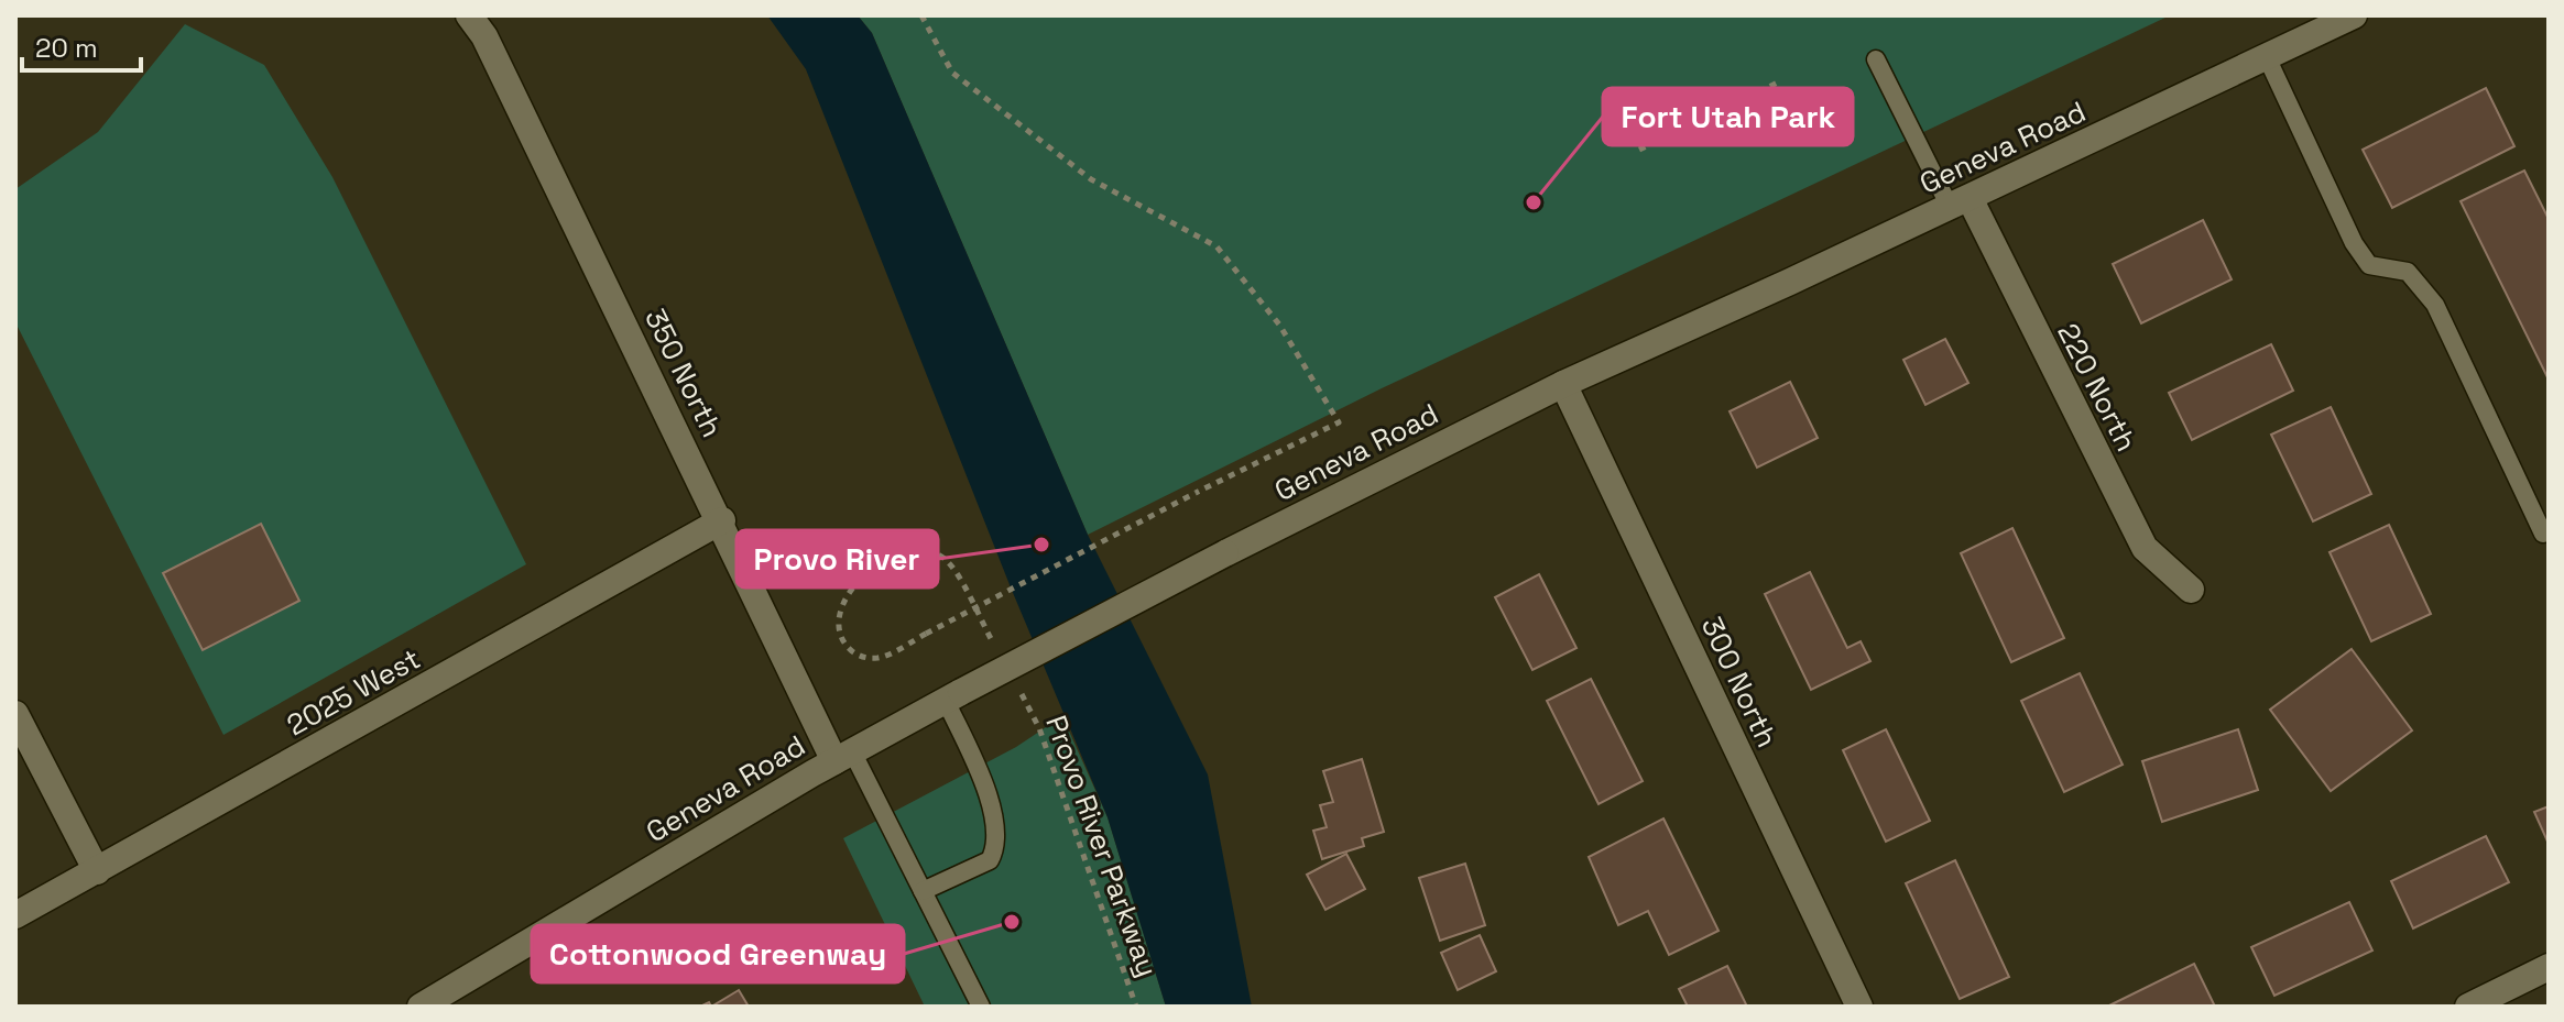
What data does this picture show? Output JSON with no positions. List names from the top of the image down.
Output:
{
  "streets": {
    "street": [
      "Geneva Road",
      "350 North",
      "220 North",
      "300 North",
      "2025 West"
    ],
    "path": ["Provo River Parkway"]
  },
  "crossings": [
    ["Geneva Road", "350 North"],
    ["Geneva Road", "220 North"],
    ["Geneva Road", "300 North"],
    ["350 North", "2025 West"]
  ],
  "places": ["Fort Utah Park", "Provo River", "Cottonwood Greenway"],
  "scale_bar": "20 m"
}
